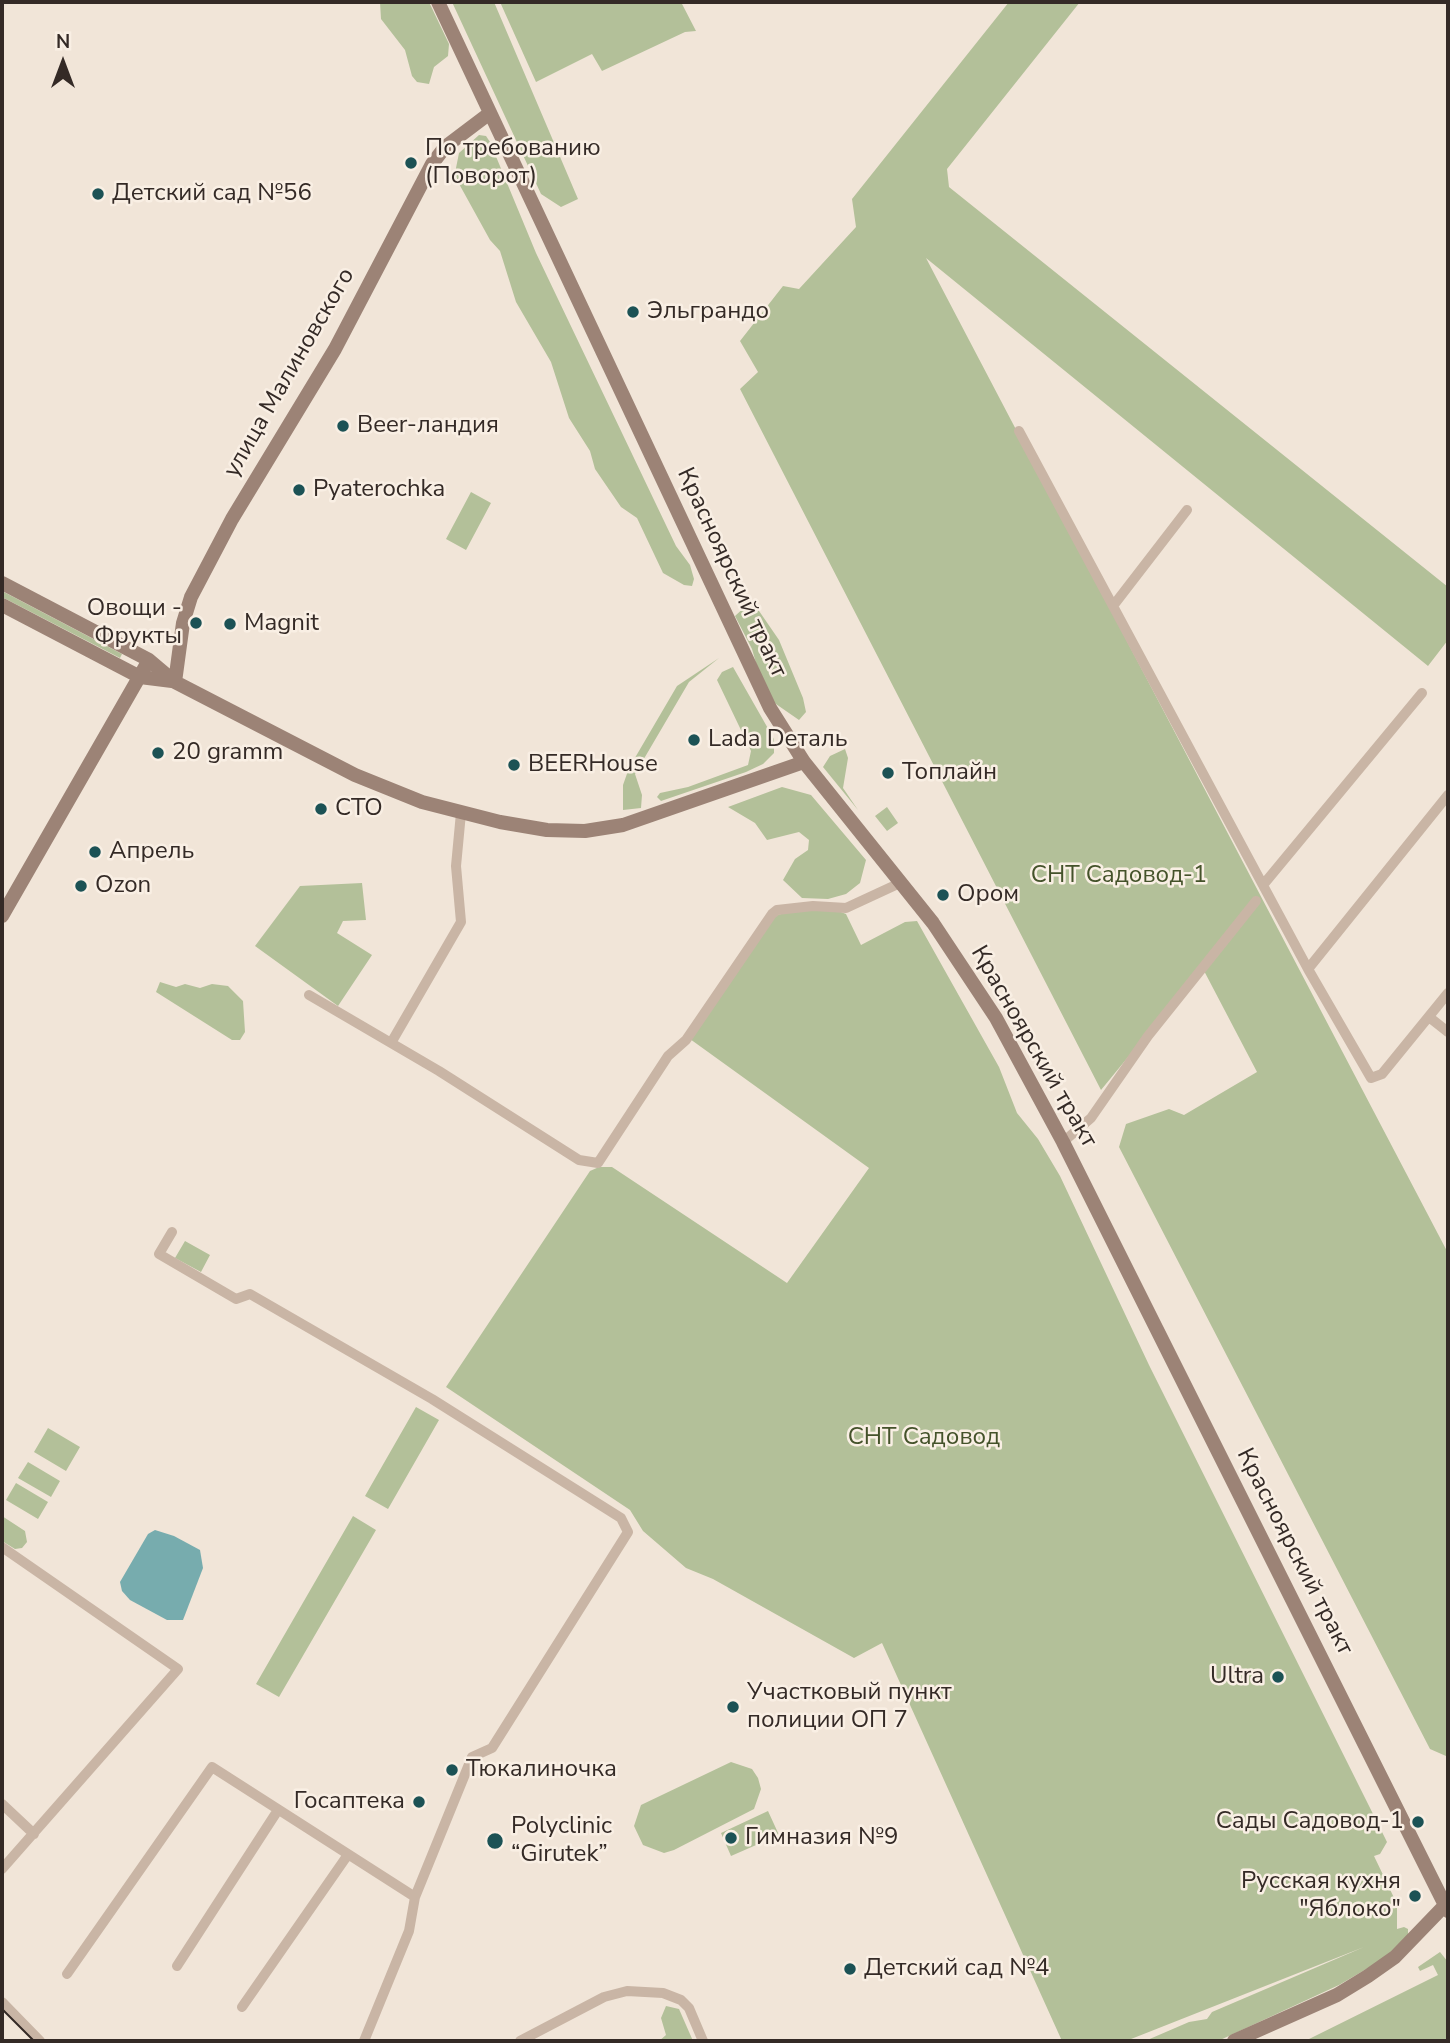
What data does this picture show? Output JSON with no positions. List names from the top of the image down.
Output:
{
  "streets": {
    "main road": ["улица Малиновского", "Красноярский тракт"]
  },
  "crossings": [
    ["улица Малиновского", "Красноярский тракт"]
  ],
  "parks": ["СНТ Садовод-1", "СНТ Садовод"],
  "places": [
    "По требованию (Поворот)",
    "Детский сад №56",
    "Эльграндо",
    "Beer-ландия",
    "Pyaterochka",
    "Овощи - Фрукты",
    "Magnit",
    "Lada Dеталь",
    "20 gramm",
    "BEERHouse",
    "Топлайн",
    "СТО",
    "Апрель",
    "Ozon",
    "Ором",
    "Ultra",
    "Участковый пункт полиции ОП 7",
    "Тюкалиночка",
    "Госаптека",
    "Сады Садовод-1",
    "Гимназия №9",
    "Polyclinic “Girutek”",
    "Русская кухня \"Яблоко\"",
    "Детский сад №4"
  ],
  "north": "top"
}
